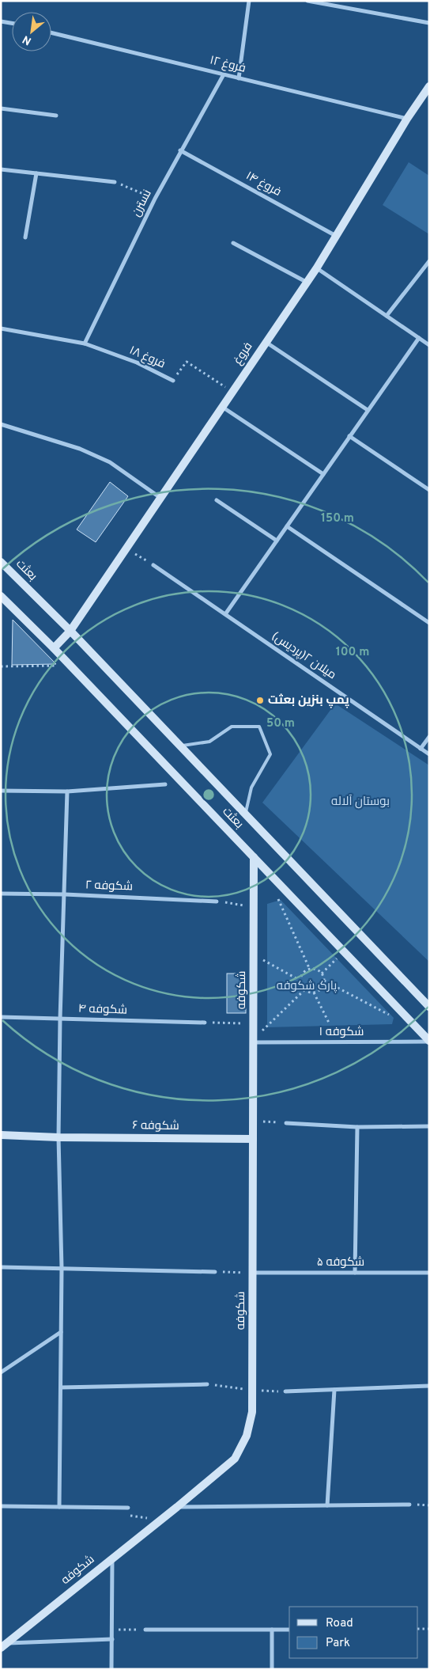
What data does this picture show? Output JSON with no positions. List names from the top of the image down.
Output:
{
  "streets": {
    "street": [
      "فروغ ۱۲",
      "فروغ ۱۴",
      "نسترن",
      "فروغ",
      "فروغ ۱۸",
      "بعثت",
      "میلان ۲(پردیس)",
      "شکوفه ۲",
      "شکوفه",
      "شکوفه ۴",
      "شکوفه ۱",
      "شکوفه ۶",
      "شکوفه ۵"
    ]
  },
  "crossings": [
    ["فروغ ۱۲", "نسترن"],
    ["فروغ ۱۲", "فروغ"],
    ["فروغ ۱۴", "نسترن"],
    ["فروغ ۱۴", "فروغ"],
    ["نسترن", "فروغ ۱۸"],
    ["فروغ", "فروغ ۱۸"],
    ["فروغ", "بعثت"],
    ["بعثت", "شکوفه"],
    ["بعثت", "شکوفه ۱"],
    ["شکوفه", "شکوفه ۱"],
    ["شکوفه", "شکوفه ۶"],
    ["شکوفه", "شکوفه ۵"]
  ],
  "parks": ["بوستان آلاله", "پارک شکوفه"],
  "places": ["پمپ بنزین بعثت"],
  "legend": ["Road", "Park"],
  "north": "bottom left",
  "rings": ["150 m", "100 m", "50 m"]
}
